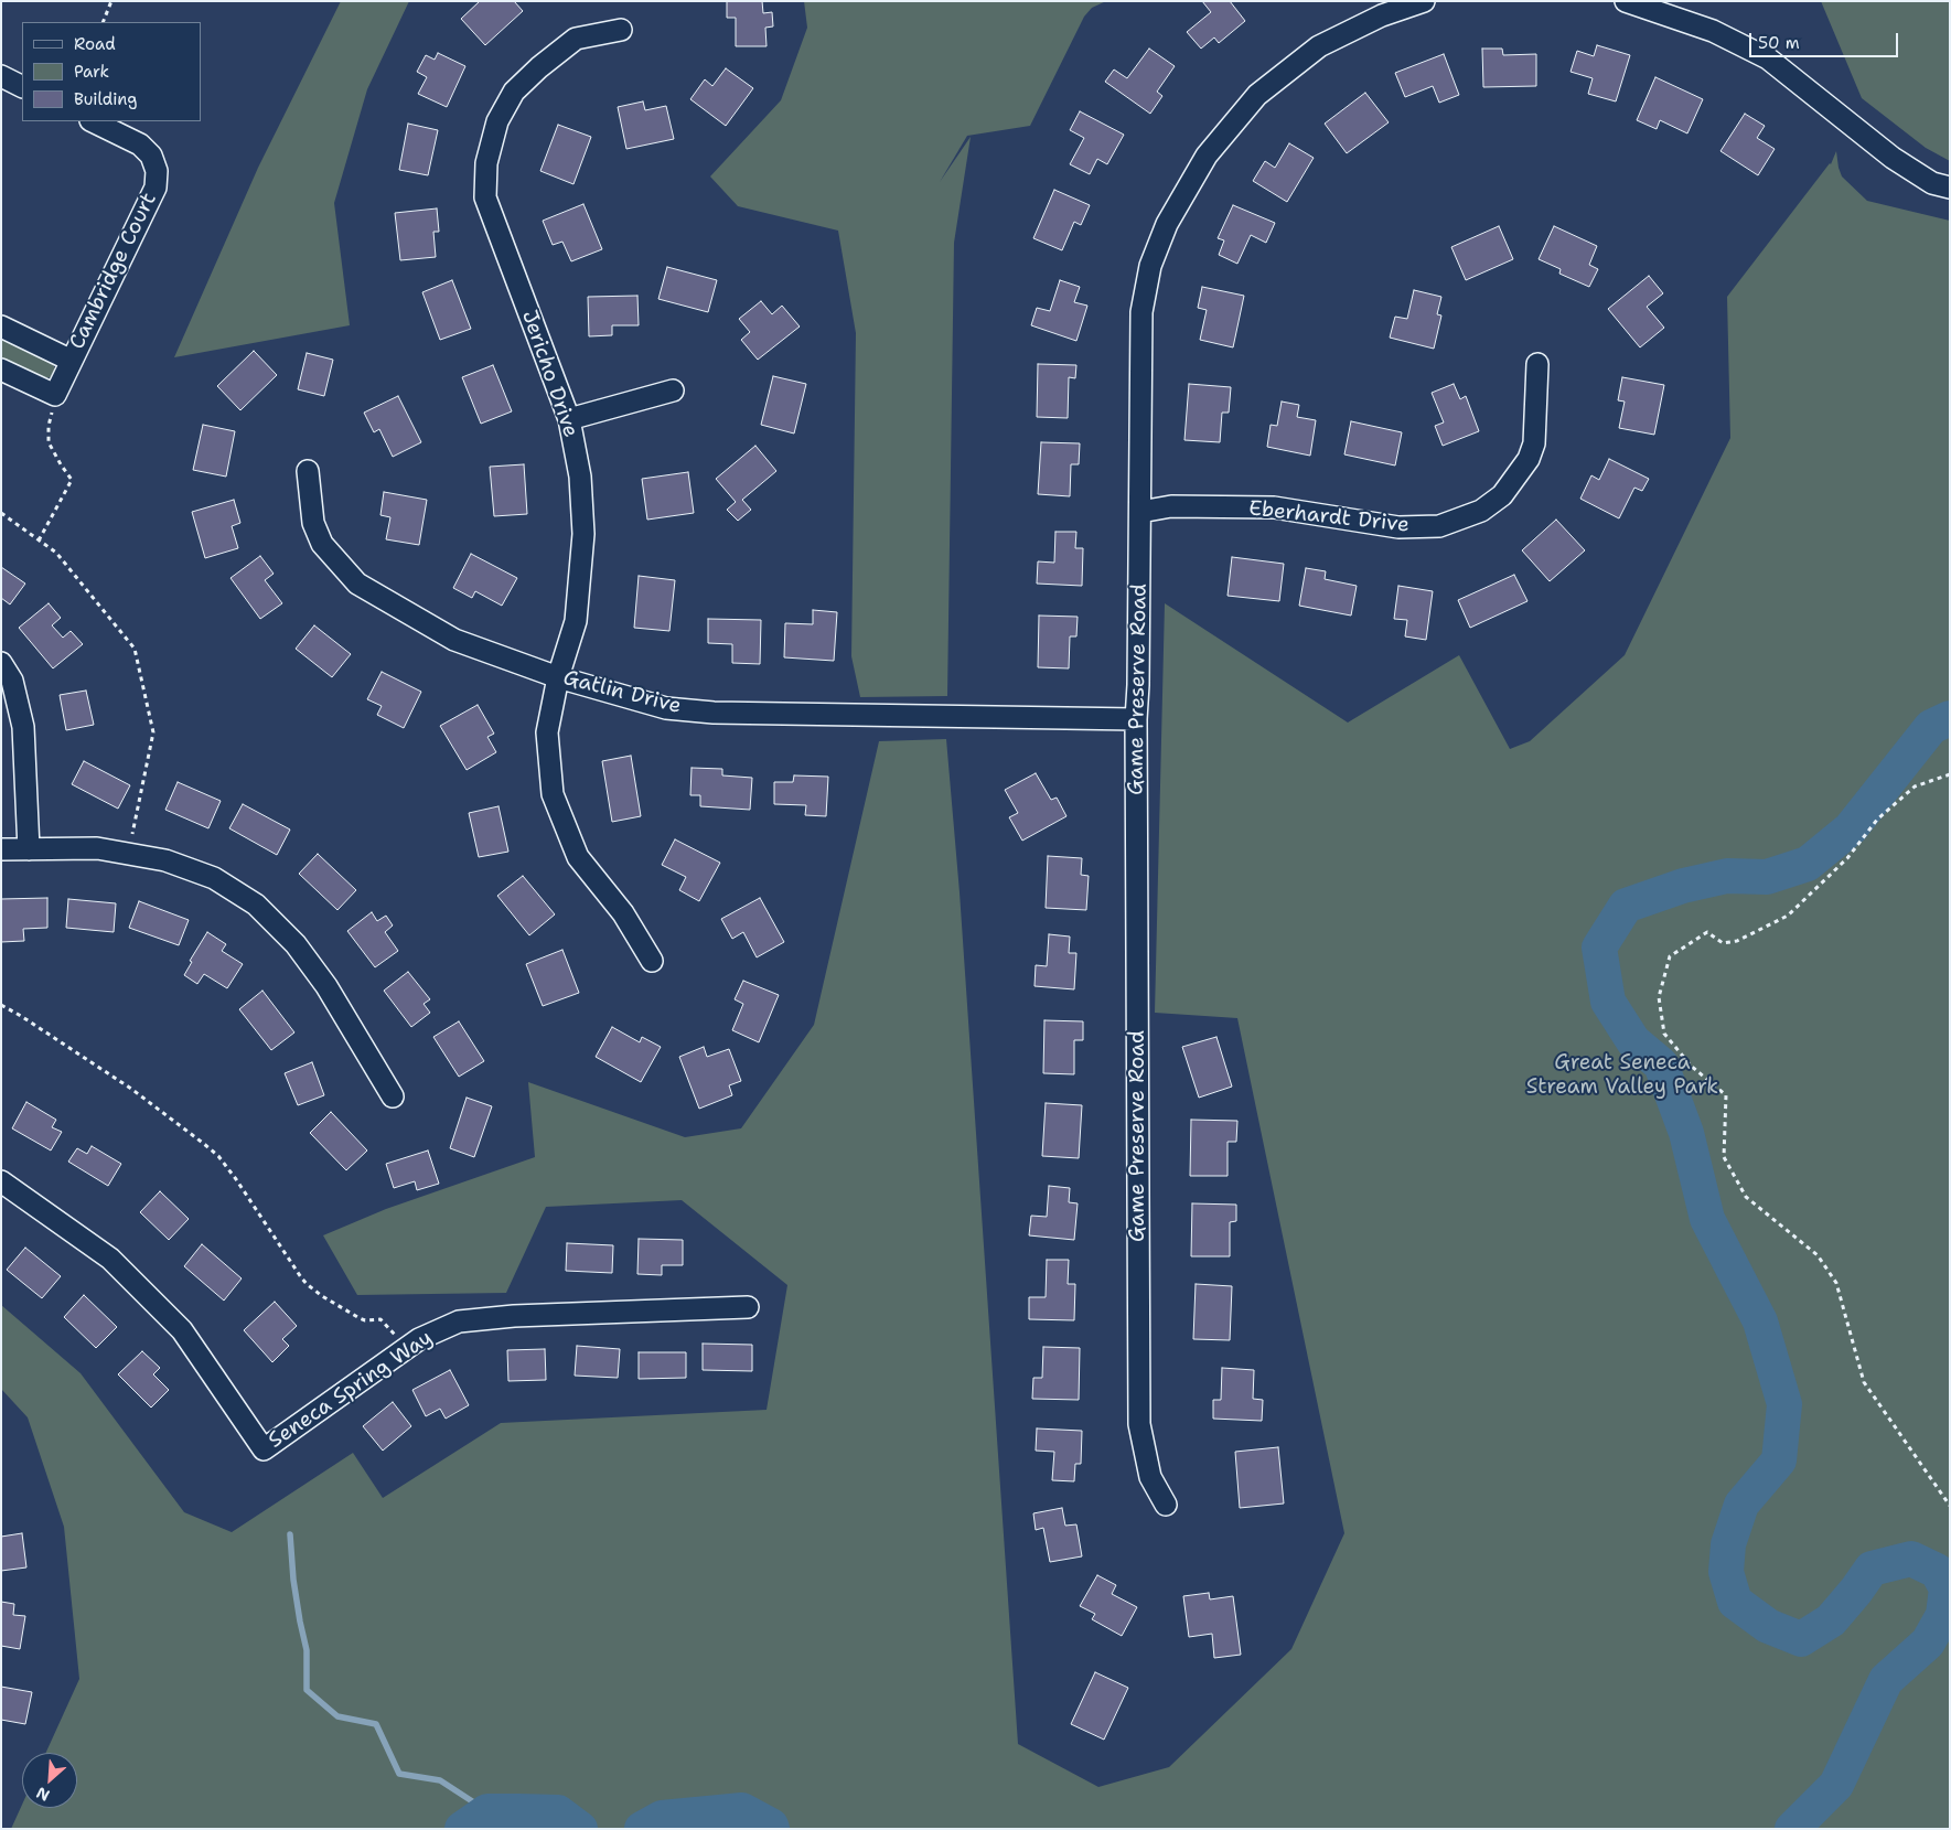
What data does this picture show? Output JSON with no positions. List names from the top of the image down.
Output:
{
  "streets": {
    "street": [
      "Cambridge Court",
      "Jericho Drive",
      "Eberhardt Drive",
      "Game Preserve Road",
      "Gatlin Drive",
      "Seneca Spring Way"
    ]
  },
  "crossings": [
    ["Jericho Drive", "Gatlin Drive"],
    ["Eberhardt Drive", "Game Preserve Road"],
    ["Game Preserve Road", "Gatlin Drive"]
  ],
  "parks": ["Great Seneca Stream Valley Park"],
  "legend": ["Road", "Park", "Building"],
  "scale_bar": "50 m",
  "north": "bottom left"
}
